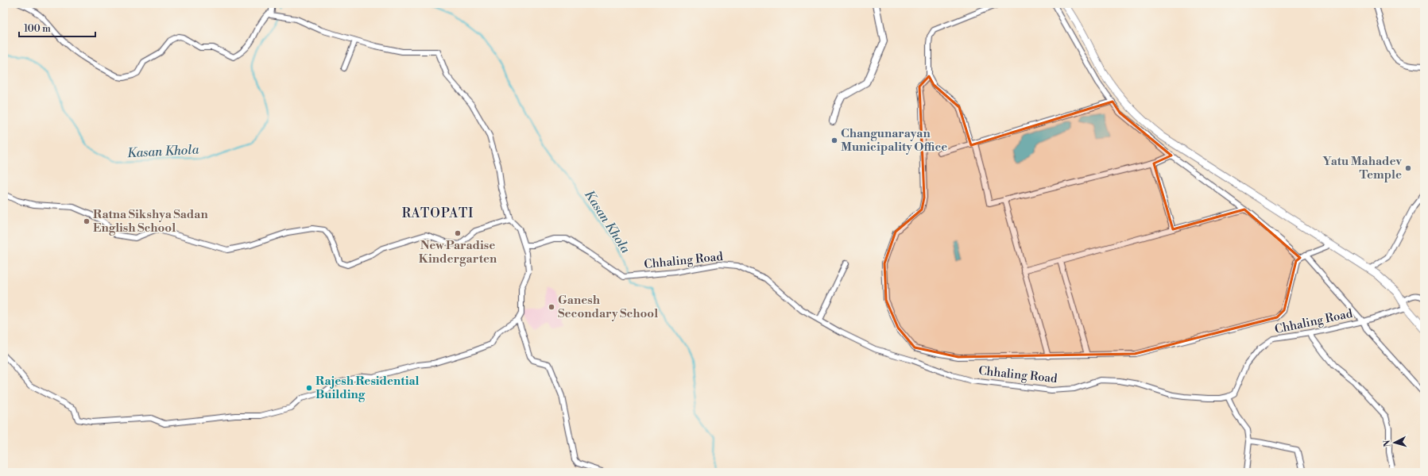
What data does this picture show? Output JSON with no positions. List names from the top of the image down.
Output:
{
  "streets": {
    "street": ["Chhaling Road"]
  },
  "districts": ["RATOPATI"],
  "water": ["Kasan Khola"],
  "places": [
    "Changunarayan Municipality Office",
    "Yatu Mahadev Temple",
    "Ratna Sikshya Sadan English School",
    "New Paradise Kindergarten",
    "Ganesh Secondary School",
    "Rajesh Residential Building"
  ],
  "scale_bar": "100 m",
  "north": "left"
}
